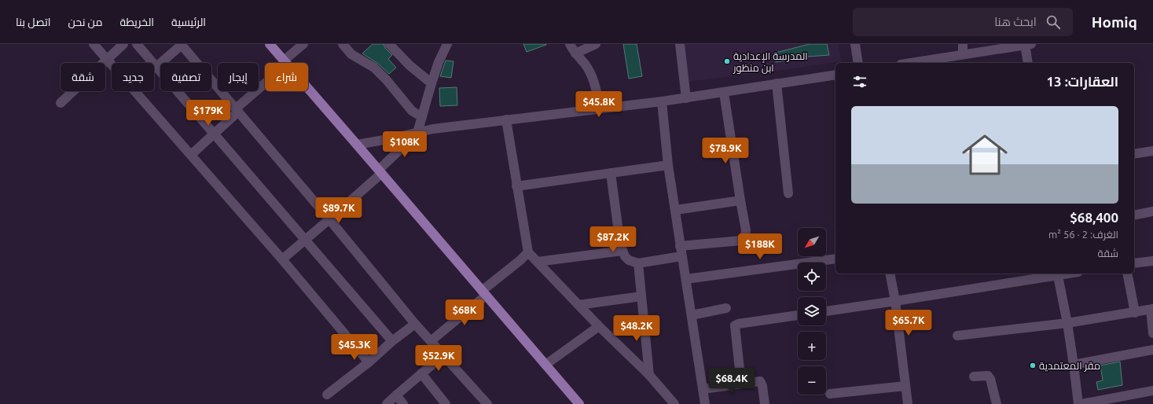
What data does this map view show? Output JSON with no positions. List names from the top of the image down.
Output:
{
  "places": ["المدرسة الإعدادية ابن منظور", "مقر المعتمدية"],
  "north": "bottom left",
  "page": {
    "header": "Homiq",
    "search": "ابحث هنا",
    "nav": [
      "الرئيسية",
      "الخريطة",
      "من نحن",
      "اتصل بنا"
    ],
    "chip": [
      "شراء",
      "إيجار",
      "تصفية",
      "جديد",
      "شقة"
    ],
    "heading": "العقارات: 13",
    "price": [
      "$45.8K",
      "$179K",
      "$108K",
      "$78.9K",
      "$89.7K",
      "$87.2K",
      "$188K",
      "$68K",
      "$65.7K",
      "$48.2K",
      "$45.3K",
      "$52.9K",
      "$68.4K"
    ],
    "list": [
      {
        "name": "$68,400",
        "note": "الغرف: 2 · 56 m² · شقة"
      }
    ],
    "map_buttons": ["+", "−"]
  }
}
